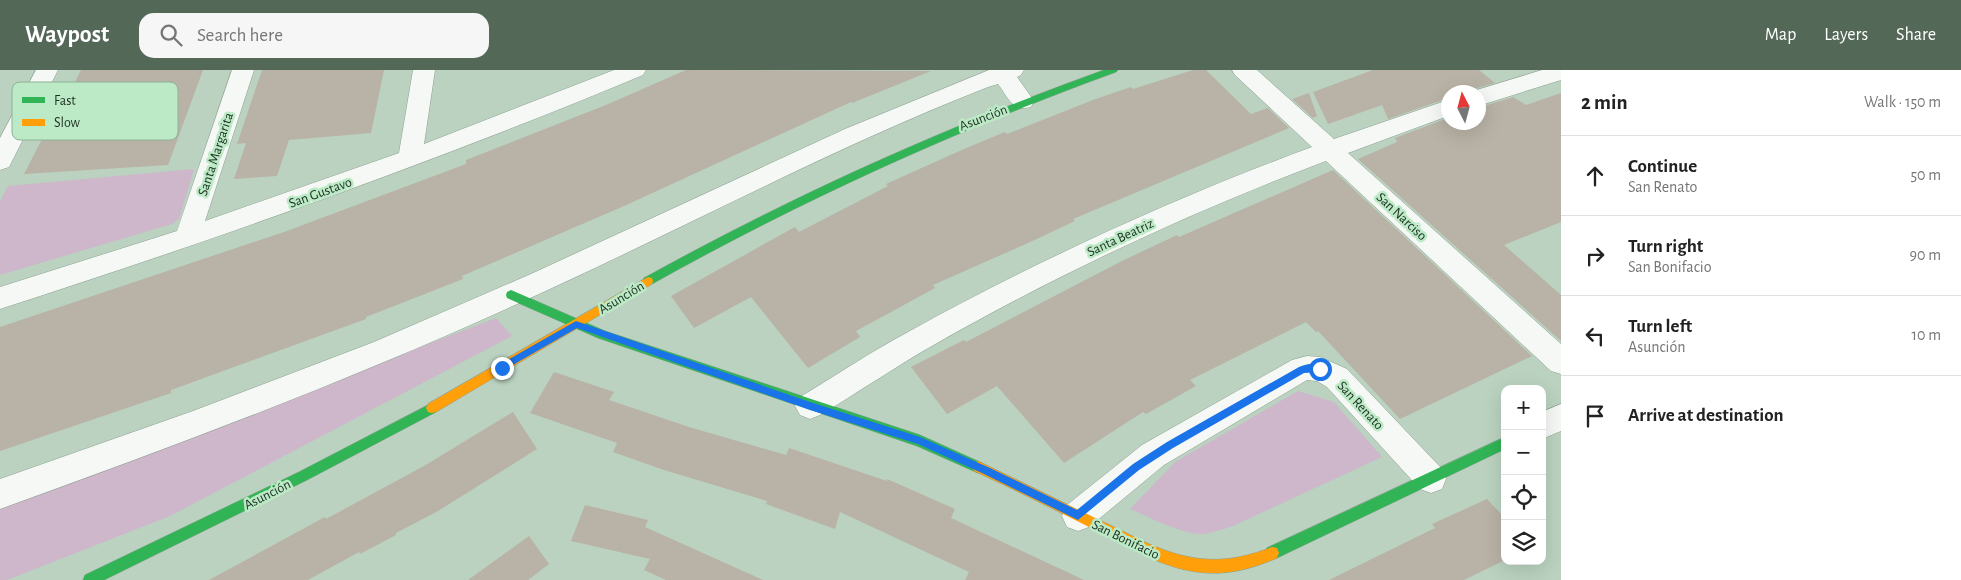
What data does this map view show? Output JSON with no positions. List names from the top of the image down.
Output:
{
  "streets": {
    "street": [
      "Asunción",
      "Santa Margarita",
      "San Gustavo",
      "San Narciso",
      "Santa Beatriz",
      "San Renato",
      "San Bonifacio"
    ]
  },
  "crossings": [
    ["Asunción", "San Bonifacio"],
    ["Santa Margarita", "San Gustavo"],
    ["San Narciso", "Santa Beatriz"],
    ["Santa Beatriz", "San Bonifacio"],
    ["San Renato", "San Bonifacio"]
  ],
  "legend": ["Fast", "Slow"],
  "north": "top",
  "page": {
    "header": "Waypost",
    "search": "Search here",
    "nav": ["Map", "Layers", "Share"],
    "heading": ["2 min", "Walk · 150 m"],
    "list": [
      ["Continue", "San Renato", "50 m"],
      ["Turn right", "San Bonifacio", "90 m"],
      ["Turn left", "Asunción", "10 m"],
      "Arrive at destination"
    ],
    "map_buttons": ["+", "−"]
  }
}
